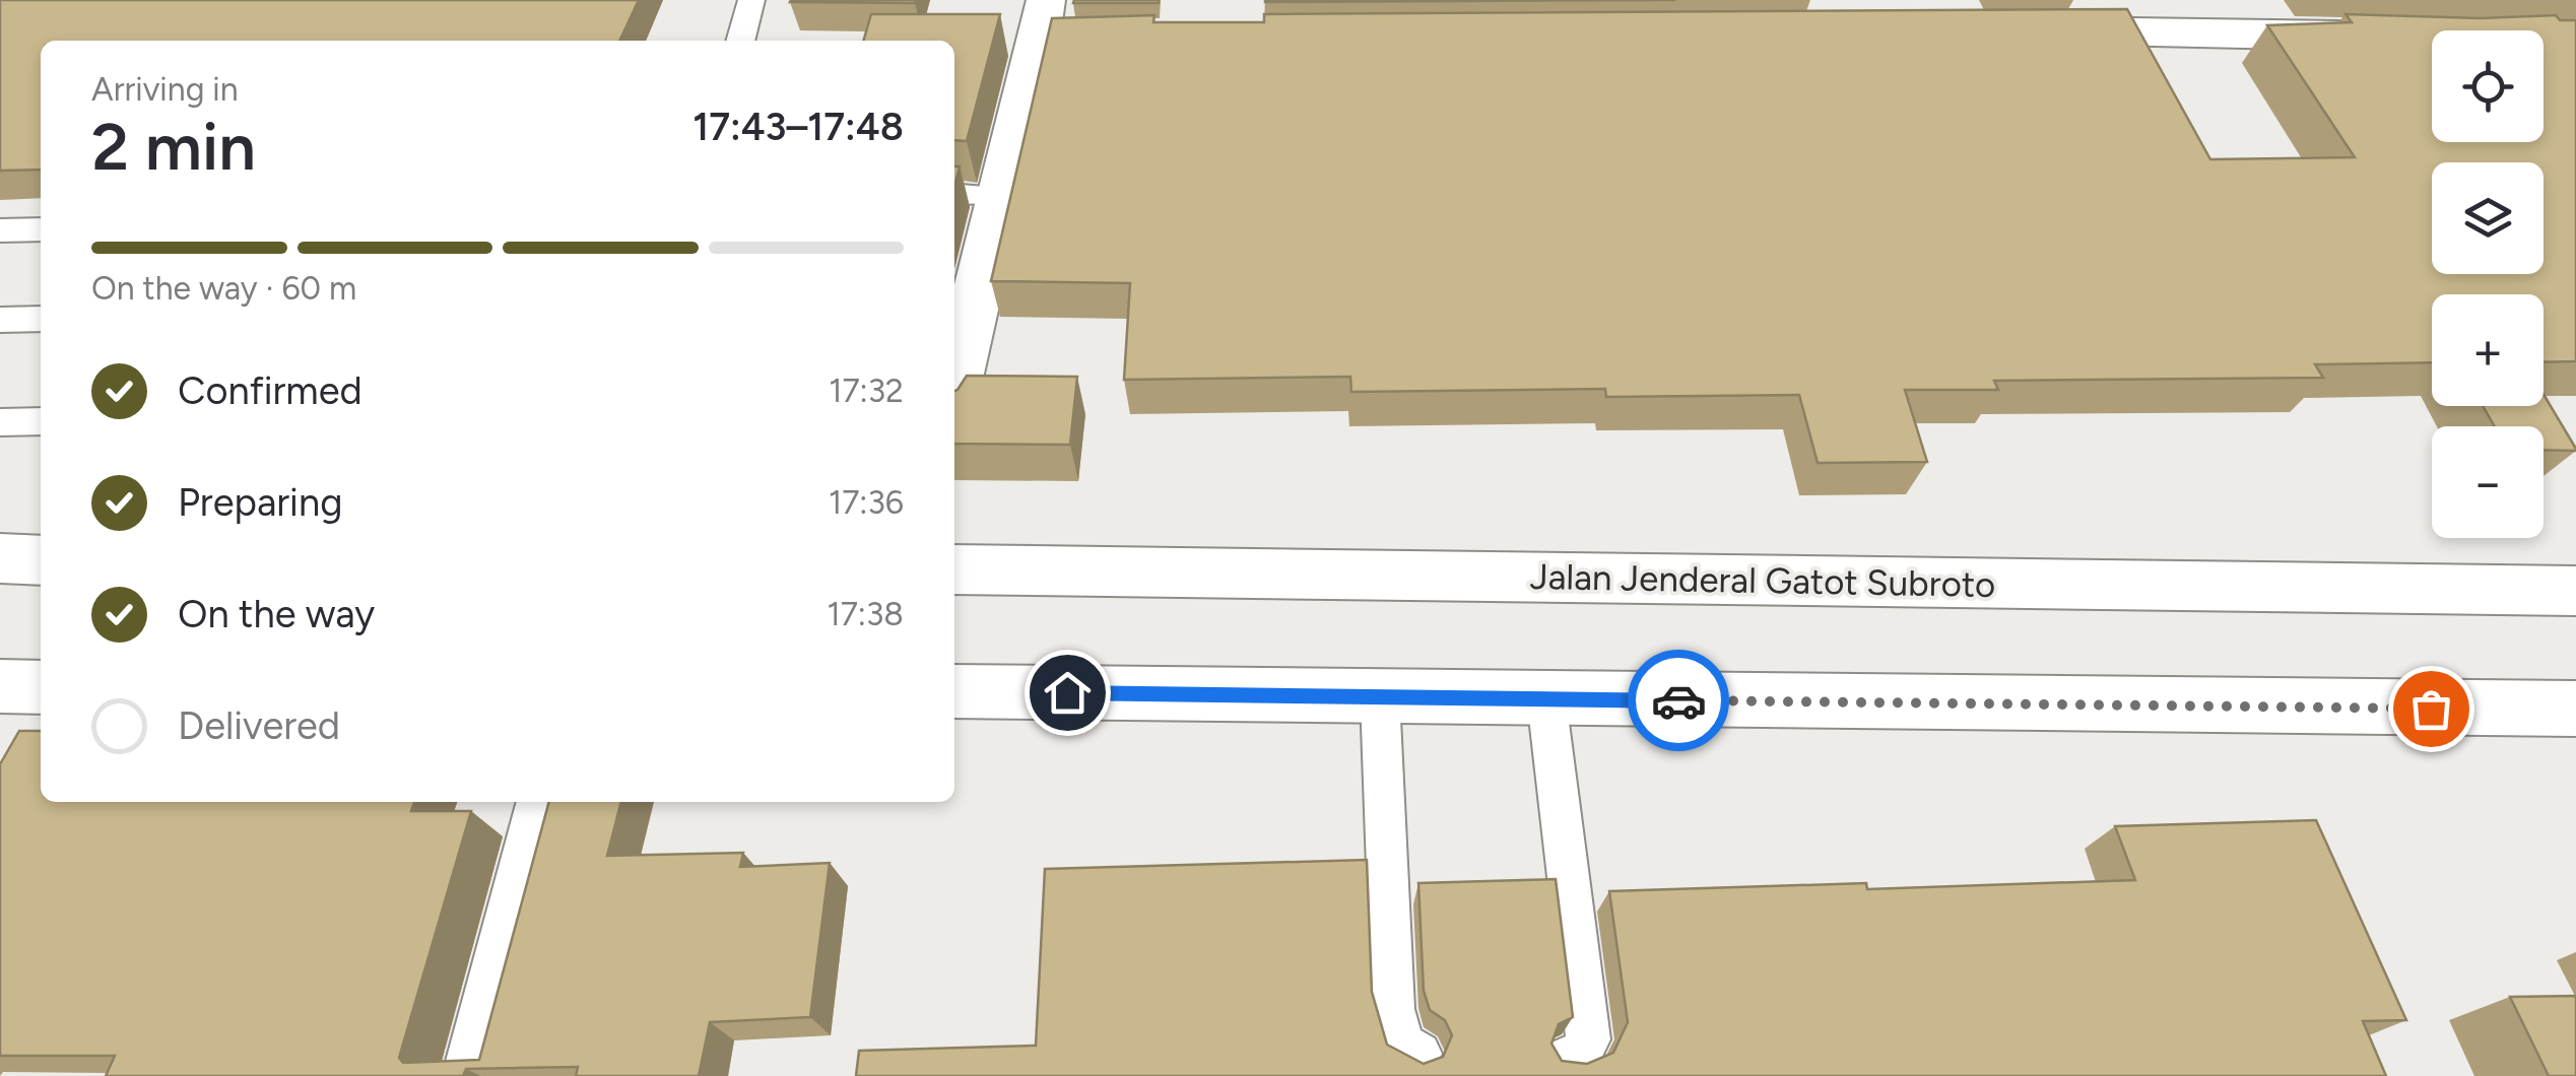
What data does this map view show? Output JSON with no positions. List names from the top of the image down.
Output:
{
  "streets": {
    "main road": ["Jalan Jenderal Gatot Subroto"]
  },
  "page": {
    "map_buttons": ["+", "−"],
    "heading": ["2 min", "Arriving in", "17:43–17:48"],
    "bar": "On the way · 60 m",
    "list": [
      ["Confirmed", "17:32"],
      ["Preparing", "17:36"],
      ["On the way", "17:38"],
      "Delivered"
    ]
  }
}
